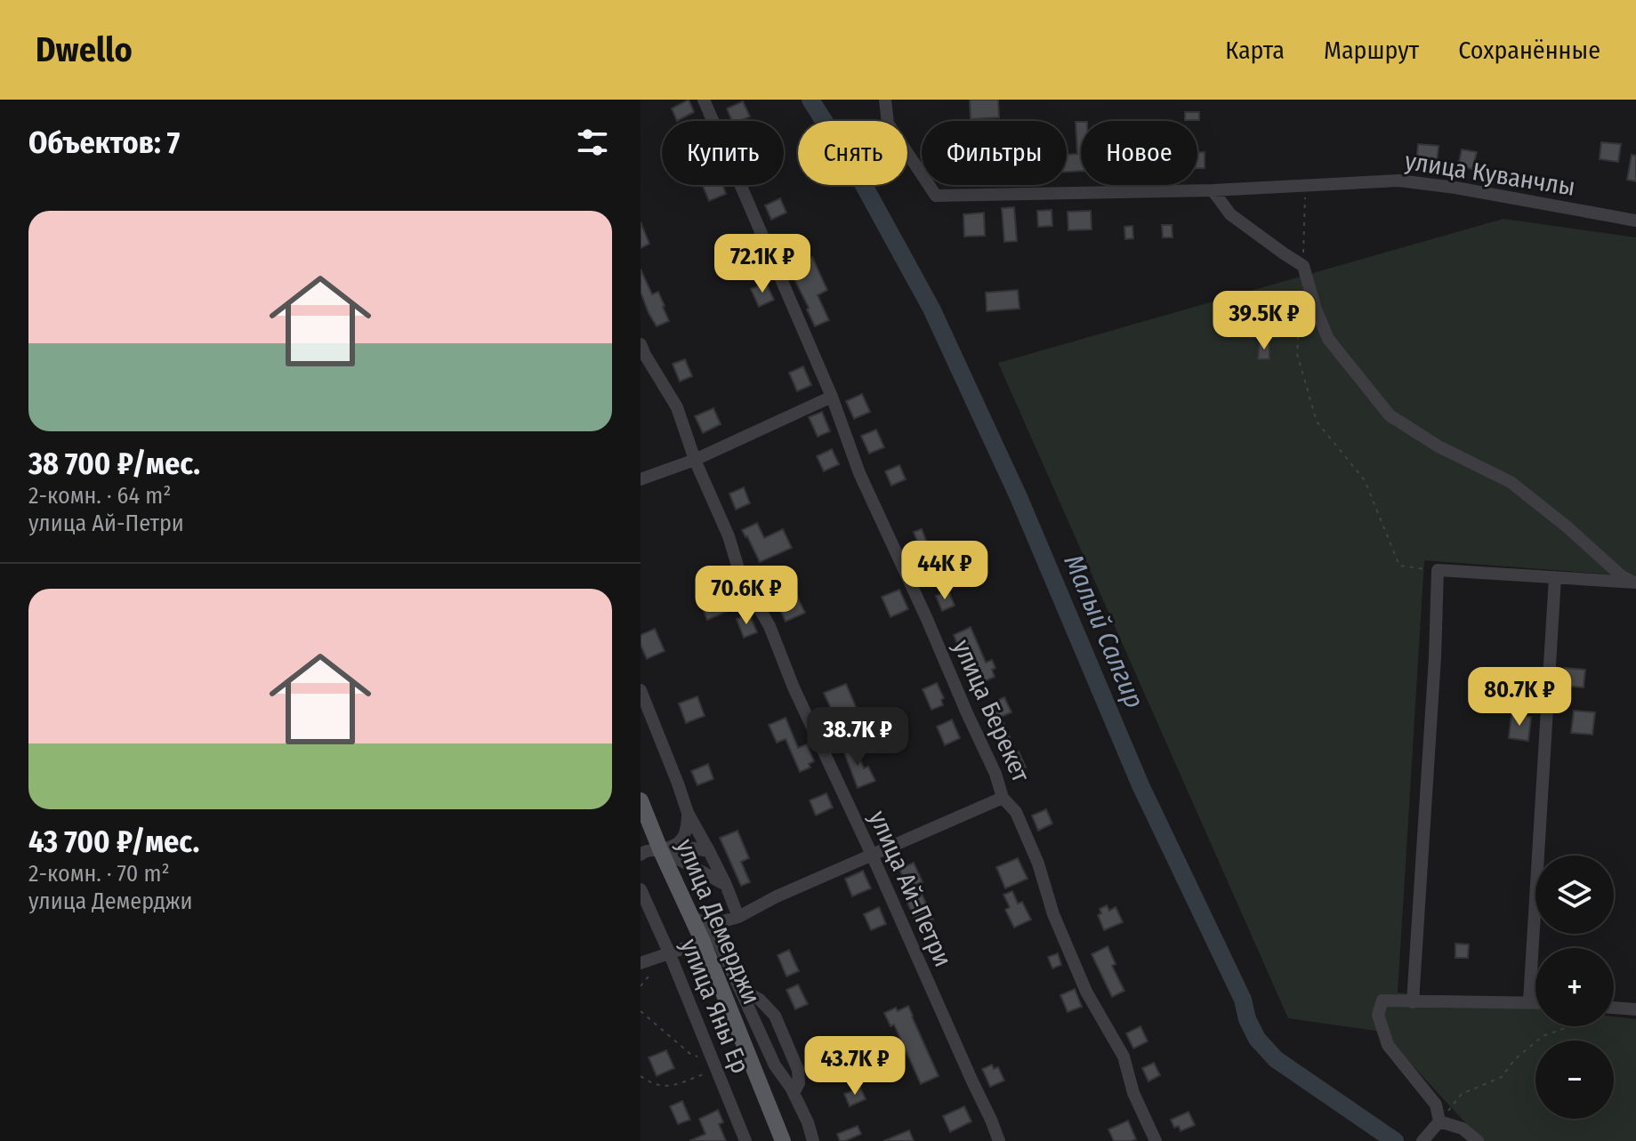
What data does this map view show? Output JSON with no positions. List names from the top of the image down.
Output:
{
  "streets": {
    "main road": ["улица Демерджи"],
    "street": [
      "улица Куванчлы",
      "улица Берекет",
      "улица Ай-Петри",
      "улица Яны Ер"
    ]
  },
  "water": ["Малый Салгир"],
  "page": {
    "header": "Dwello",
    "nav": ["Карта", "Маршрут", "Сохранённые"],
    "heading": "Объектов: 7",
    "chip": [
      "Купить",
      "Снять",
      "Фильтры",
      "Новое"
    ],
    "list": [
      {
        "name": "38 700 ₽/мес.",
        "note": "2-комн. · 64 m² · улица Ай-Петри"
      },
      {
        "name": "43 700 ₽/мес.",
        "note": "2-комн. · 70 m² · улица Демерджи"
      }
    ],
    "price": [
      "72.1K ₽",
      "39.5K ₽",
      "44K ₽",
      "70.6K ₽",
      "80.7K ₽",
      "38.7K ₽",
      "43.7K ₽"
    ],
    "map_buttons": ["+", "−"]
  }
}
